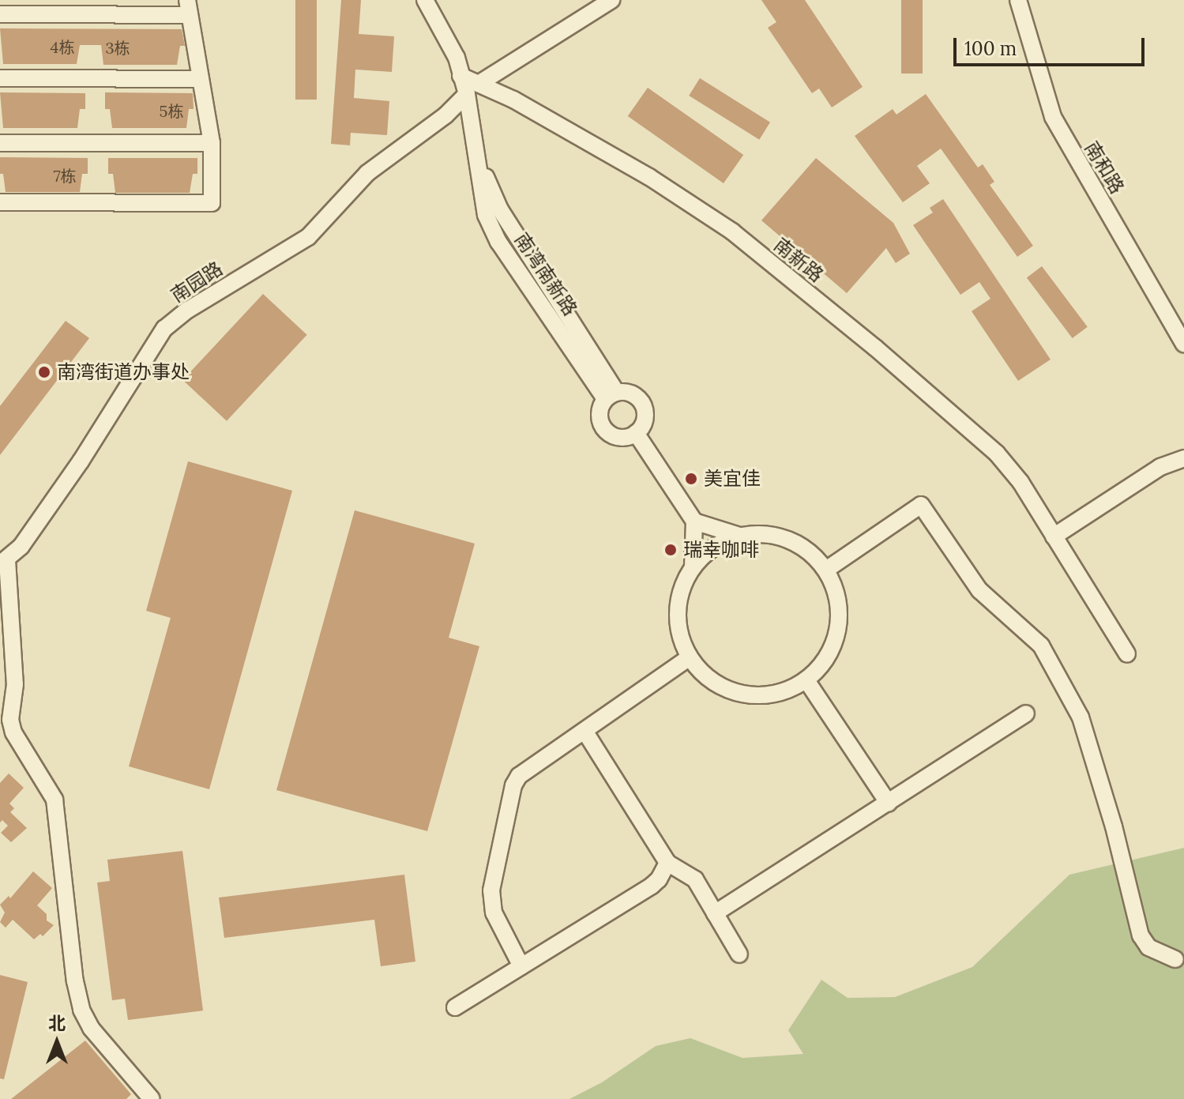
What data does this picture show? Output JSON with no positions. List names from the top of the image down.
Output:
{
  "streets": {
    "street": [
      "南和路",
      "南新路",
      "南湾南新路",
      "南园路"
    ]
  },
  "crossings": [
    ["南新路", "南湾南新路"],
    ["南新路", "南园路"],
    ["南湾南新路", "南园路"]
  ],
  "places": ["南湾街道办事处", "美宜佳", "瑞幸咖啡"],
  "house_numbers": [
    "4栋",
    "3栋",
    "5栋",
    "7栋"
  ],
  "scale_bar": "100 m",
  "north": "top"
}
